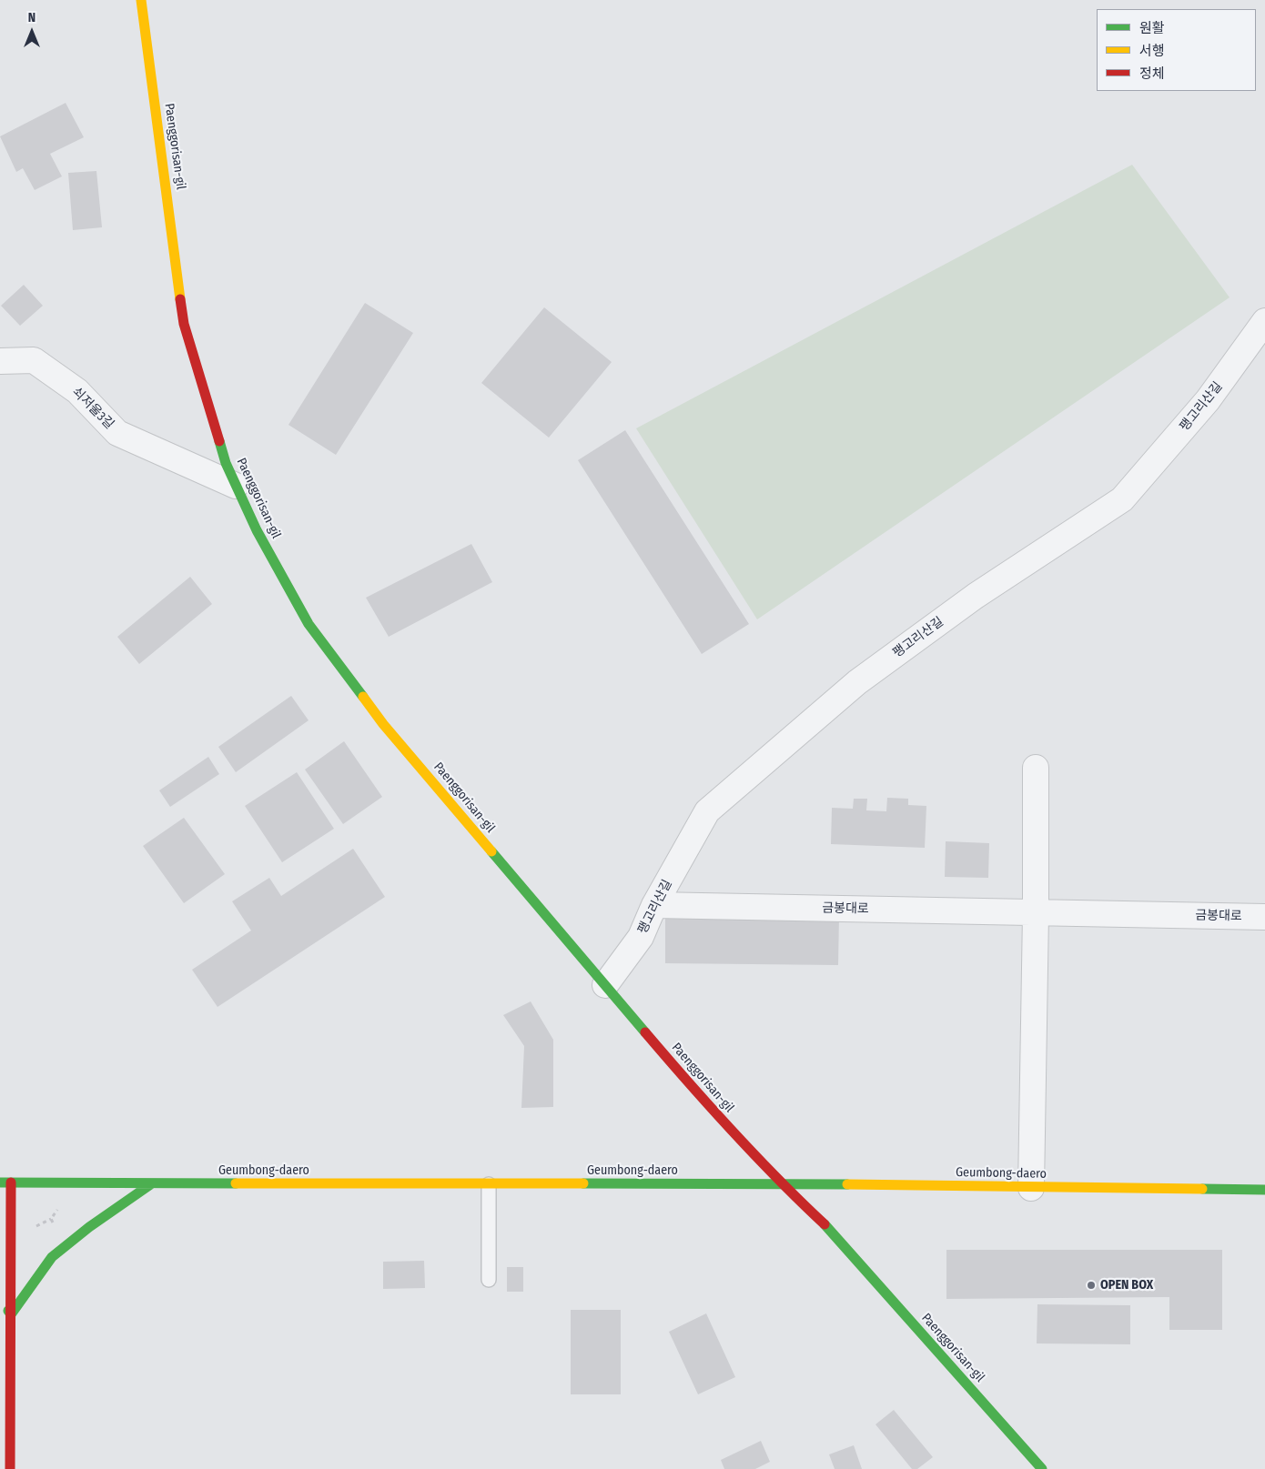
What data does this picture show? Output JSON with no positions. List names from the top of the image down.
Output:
{
  "streets": {
    "street": [
      "Paenggorisan-gil",
      "팽고리산길",
      "쇠저울3길",
      "금봉대로",
      "Geumbong-daero"
    ]
  },
  "crossings": [
    ["Paenggorisan-gil", "팽고리산길"],
    ["Paenggorisan-gil", "쇠저울3길"],
    ["Paenggorisan-gil", "Geumbong-daero"],
    ["팽고리산길", "금봉대로"]
  ],
  "places": ["OPEN BOX"],
  "legend": ["원활", "서행", "정체"],
  "north": "top"
}
